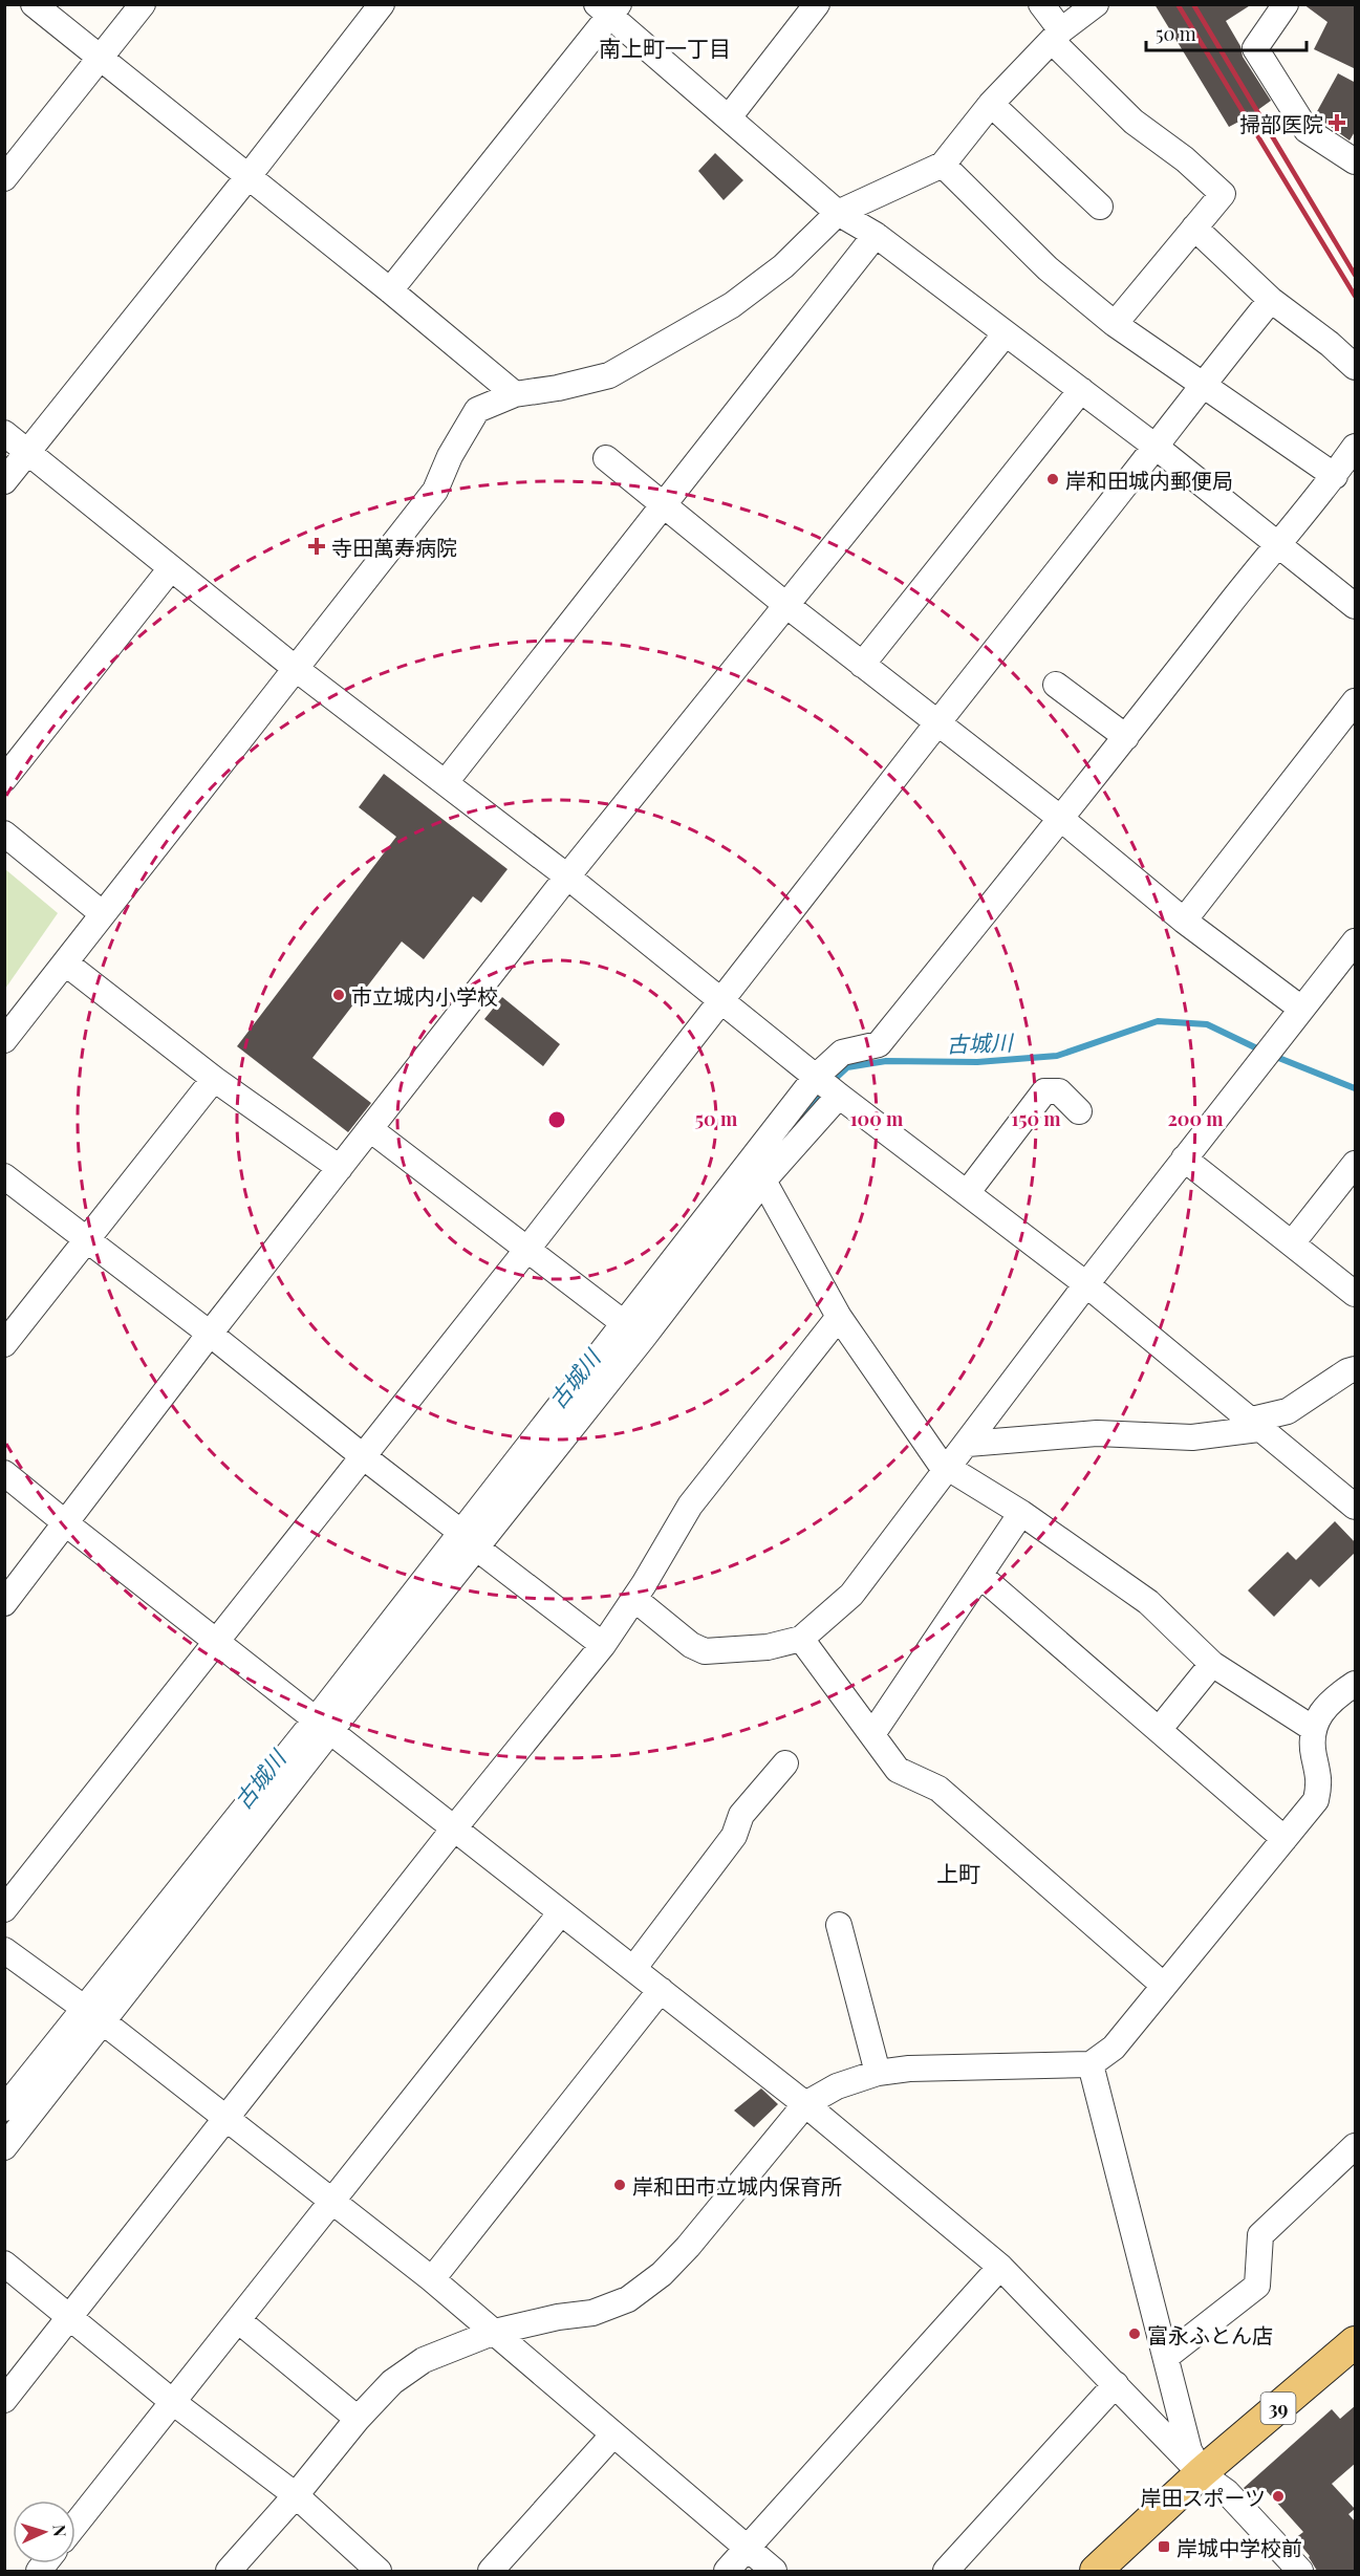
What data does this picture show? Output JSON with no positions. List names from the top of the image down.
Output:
{
  "streets": {
    "main road": ["39"]
  },
  "districts": ["南上町一丁目", "上町"],
  "water": ["古城川"],
  "places": {
    "health": ["掃部医院", "寺田萬寿病院"],
    "other": [
      "岸和田城内郵便局",
      "市立城内小学校",
      "岸和田市立城内保育所",
      "富永ふとん店",
      "岸田スポーツ"
    ],
    "transit": ["岸城中学校前"]
  },
  "scale_bar": "50 m",
  "north": "right",
  "rings": [
    "50 m",
    "100 m",
    "150 m",
    "200 m"
  ]
}
